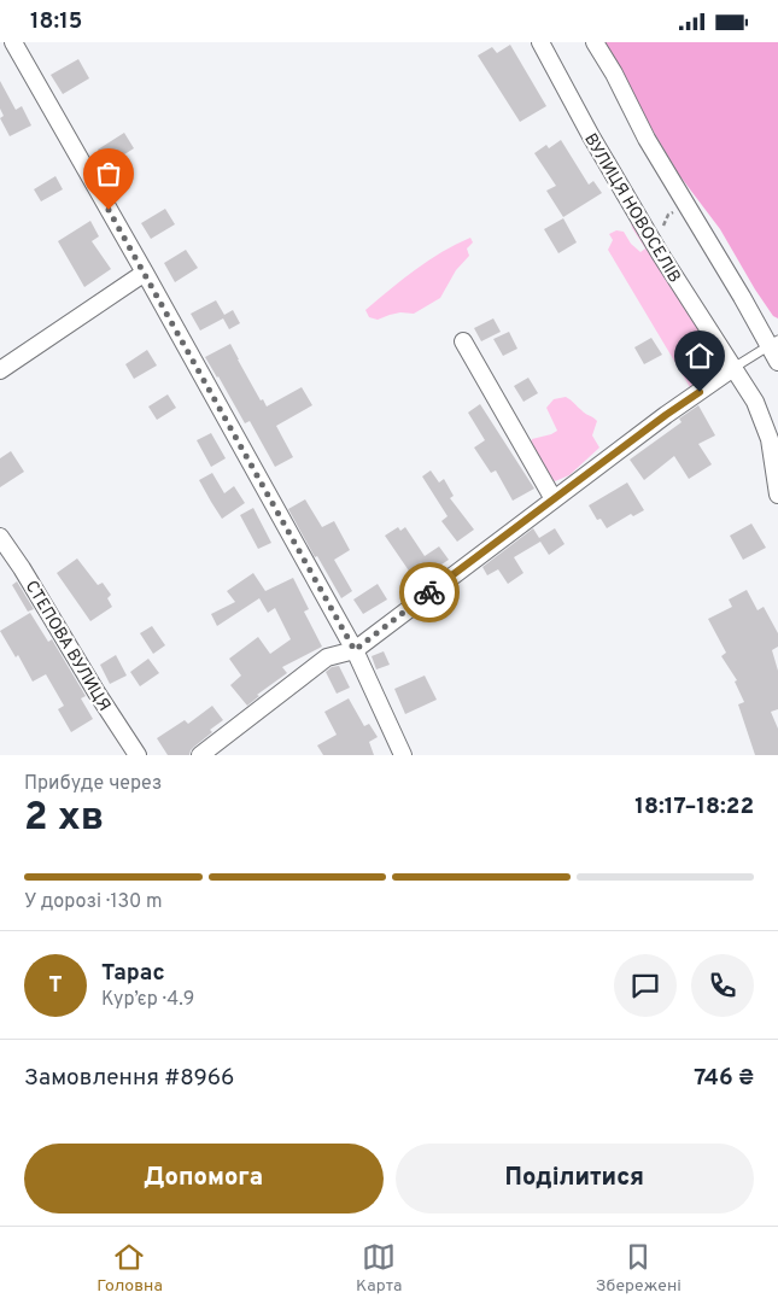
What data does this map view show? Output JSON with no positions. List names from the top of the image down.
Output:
{
  "streets": {
    "street": ["ВУЛИЦЯ НОВОСЕЛІВ", "СТЕПОВА ВУЛИЦЯ"]
  },
  "page": {
    "status": "18:15",
    "heading": ["2 хв", "Прибуде через", "18:17–18:22"],
    "panel": [
      "Тарас",
      "Кур’єр · 4.9",
      "Замовлення #8966",
      "746 ₴"
    ],
    "bar": "У дорозі · 130 m",
    "round": "Т",
    "buttons": ["Допомога", "Поділитися"],
    "tabs": ["Головна", "Карта", "Збережені"]
  }
}
